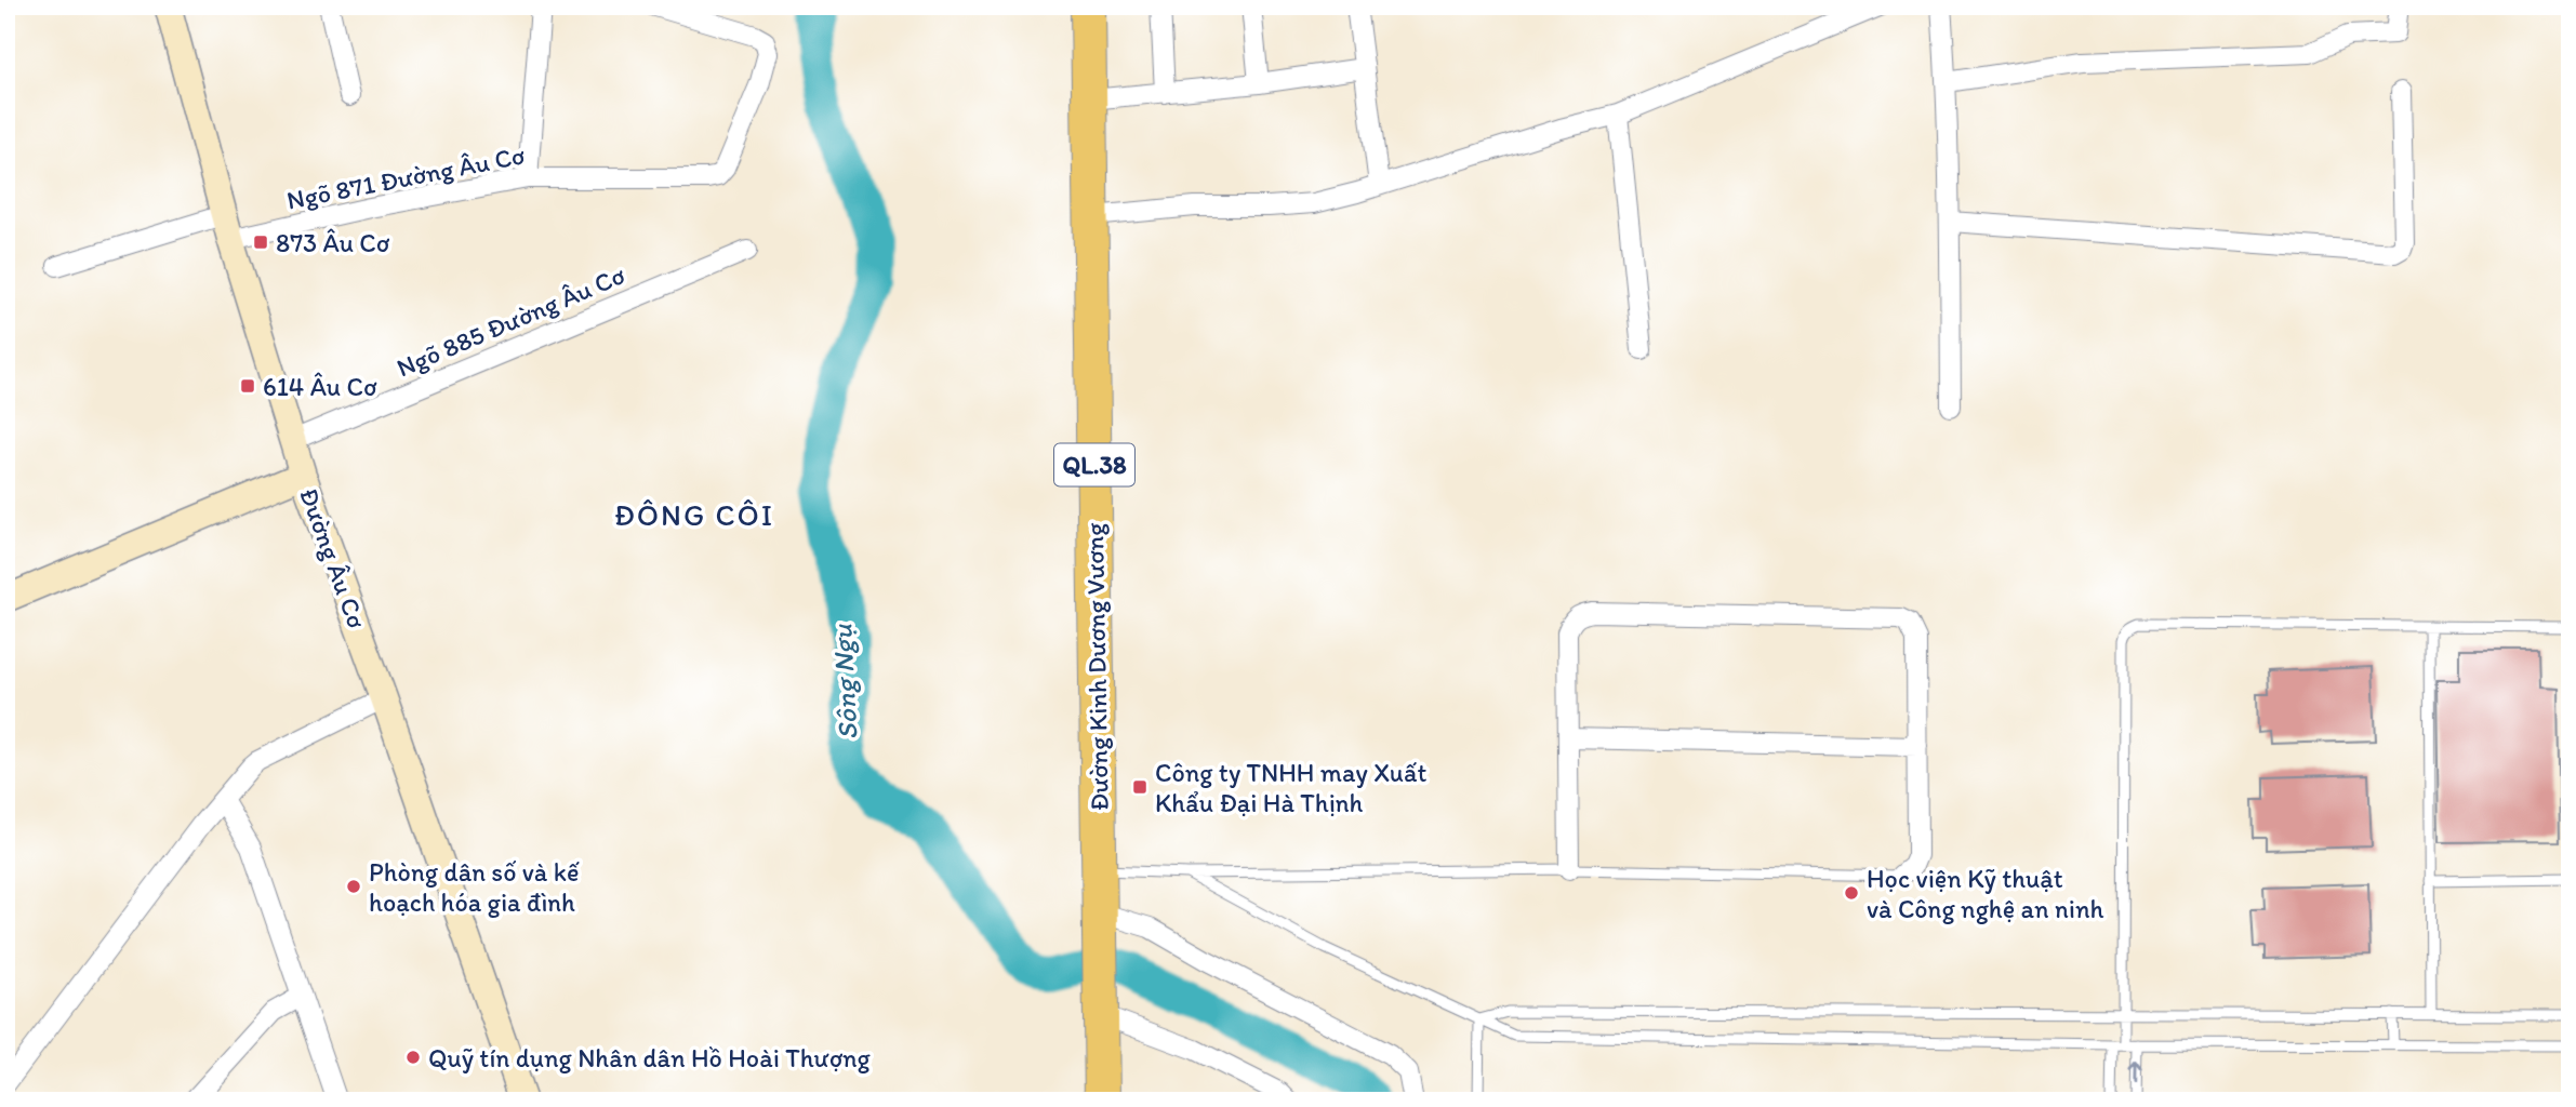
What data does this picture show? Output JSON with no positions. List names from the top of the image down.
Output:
{
  "streets": {
    "highway": ["QL.38", "Đường Kinh Dương Vương"],
    "main road": ["Đường Âu Cơ"],
    "street": ["Ngõ 871 Đường Âu Cơ", "Ngõ 885 Đường Âu Cơ"]
  },
  "crossings": [
    ["Ngõ 871 Đường Âu Cơ", "Đường Âu Cơ"],
    ["Ngõ 885 Đường Âu Cơ", "Đường Âu Cơ"]
  ],
  "districts": ["ĐÔNG CÔI"],
  "water": ["Sông Ngụ"],
  "places": {
    "transit": ["873 Âu Cơ", "614 Âu Cơ", "Công ty TNHH may Xuất Khẩu Đại Hà Thịnh"],
    "other": ["Phòng dân số và kế hoạch hóa gia đình", "Học viện Kỹ thuật và Công nghệ an ninh", "Quỹ tín dụng Nhân dân Hồ Hoài Thượng"]
  }
}
